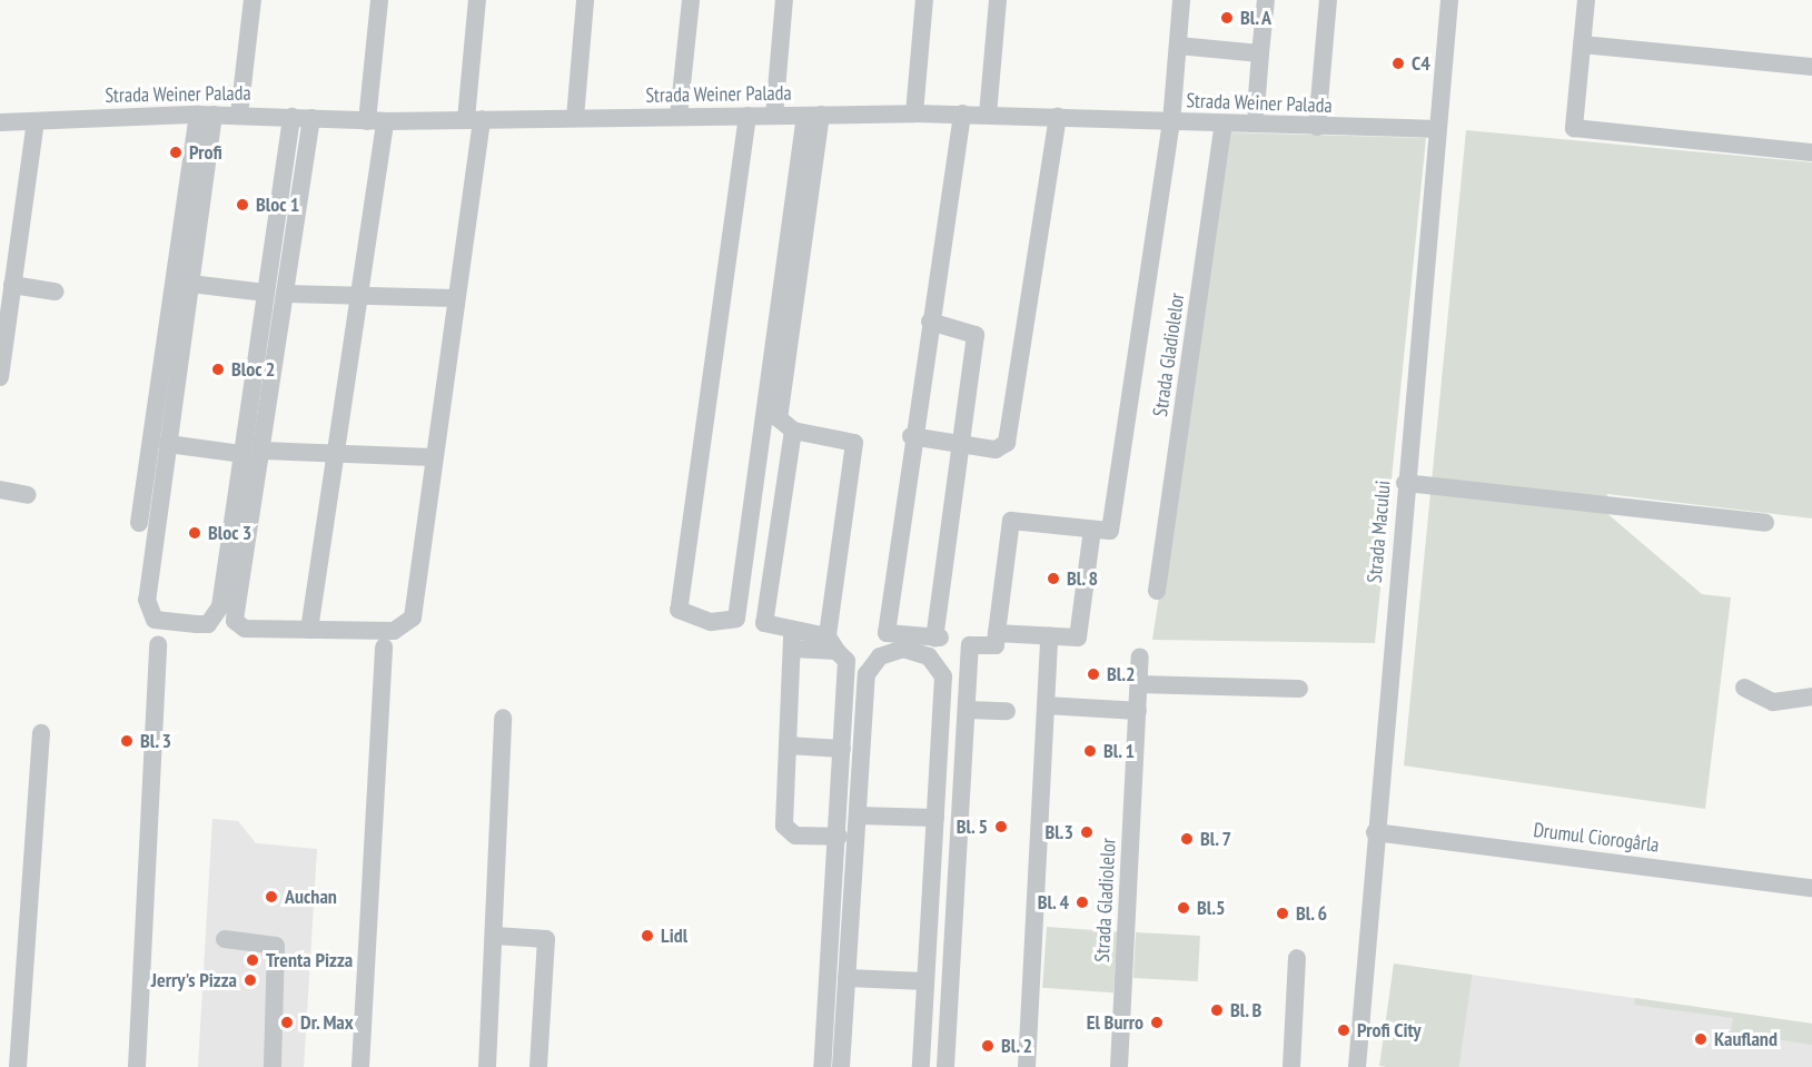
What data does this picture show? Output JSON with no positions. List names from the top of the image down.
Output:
{
  "streets": {
    "street": [
      "Strada Weiner Palada",
      "Strada Gladiolelor",
      "Strada Macului",
      "Drumul Ciorogârla"
    ]
  },
  "crossings": [
    ["Strada Weiner Palada", "Strada Gladiolelor"],
    ["Strada Weiner Palada", "Strada Macului"],
    ["Strada Macului", "Drumul Ciorogârla"]
  ],
  "places": [
    "Bl. A",
    "C4",
    "Profi",
    "Bloc 1",
    "Bloc 2",
    "Bloc 3",
    "Bl. 8",
    "Bl.2",
    "Bl. 3",
    "Bl. 1",
    "Bl. 5",
    "Bl.3",
    "Bl. 7",
    "Auchan",
    "Bl. 4",
    "Bl.5",
    "Bl. 6",
    "Lidl",
    "Trenta Pizza",
    "Jerry's Pizza",
    "Bl. B",
    "Dr. Max",
    "El Burro",
    "Profi City",
    "Kaufland",
    "Bl. 2"
  ]
}
